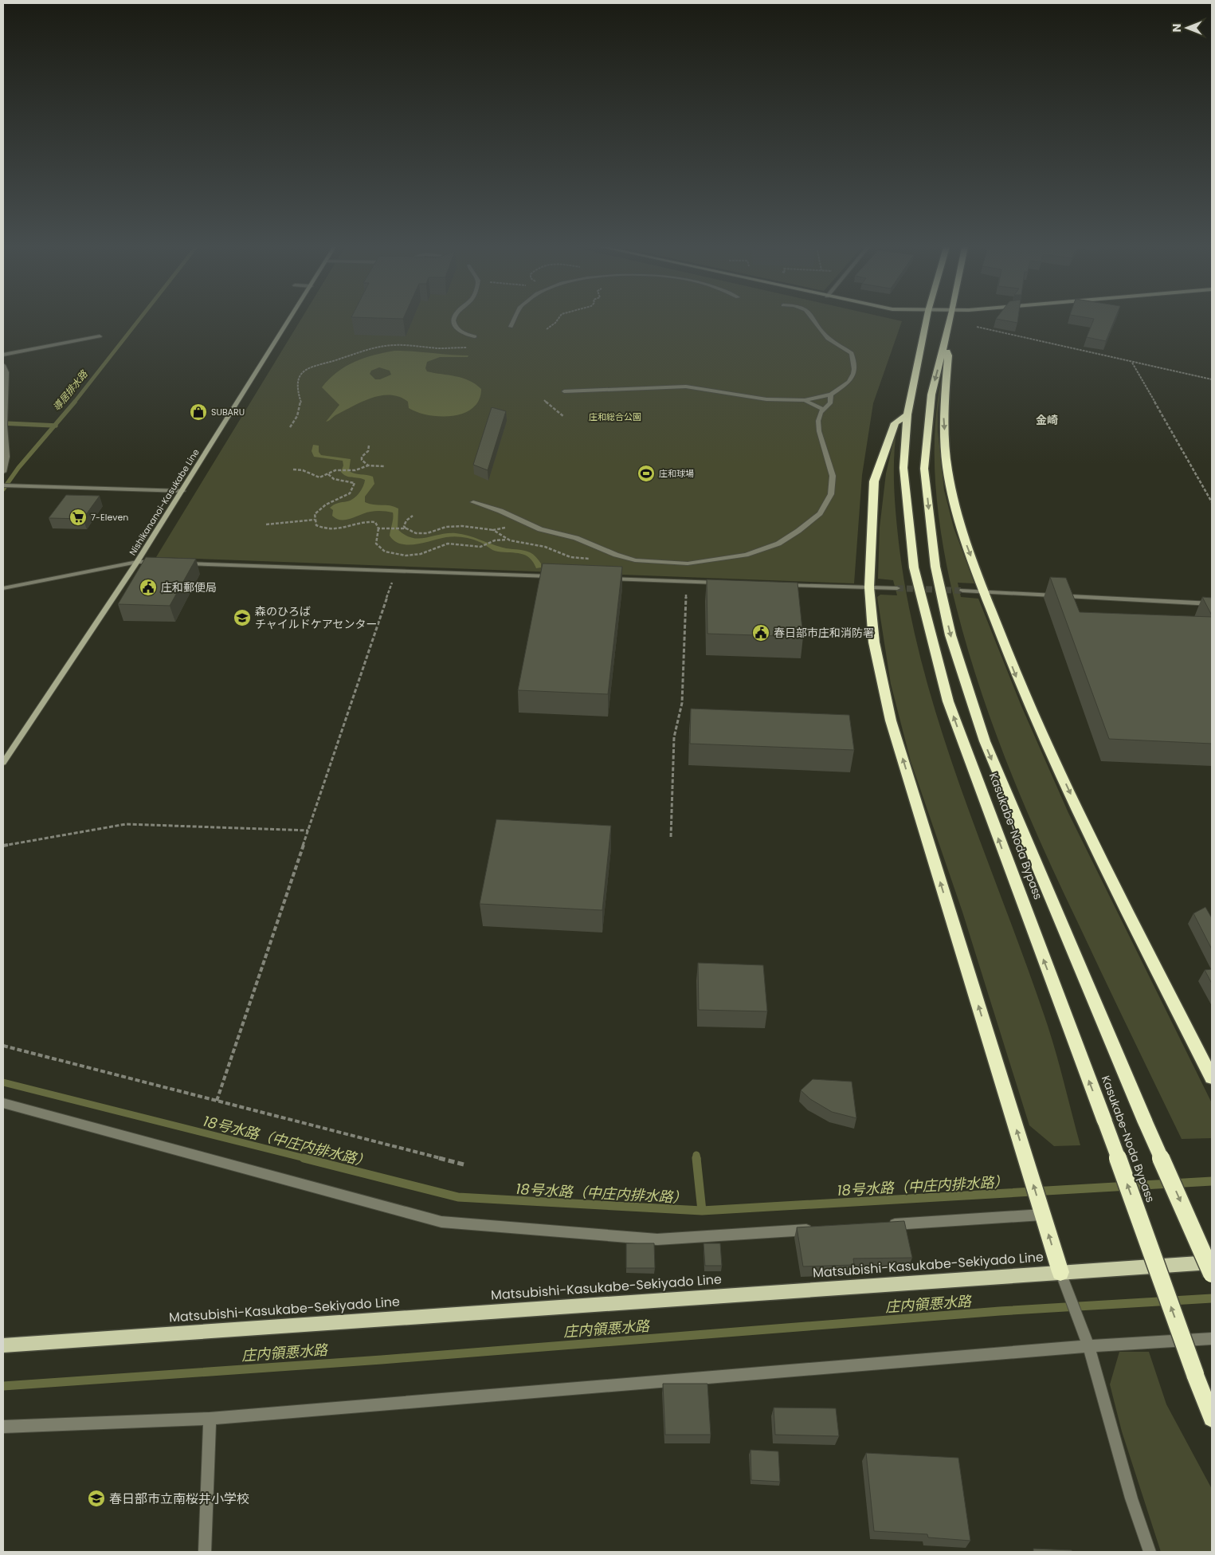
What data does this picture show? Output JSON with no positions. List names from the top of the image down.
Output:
{
  "streets": {
    "highway": ["Kasukabe-Noda Bypass"],
    "main road": ["Nishikananoi-Kasukabe Line", "Matsubishi-Kasukabe-Sekiyado Line"]
  },
  "districts": ["金崎"],
  "water": ["導居排水路", "18号水路（中庄内排水路）", "庄内領悪水路"],
  "parks": ["庄和総合公園"],
  "places": {
    "shop": ["SUBARU"],
    "sports": ["庄和球場"],
    "supermarket": ["7-Eleven"],
    "public building": ["庄和郵便局", "春日部市庄和消防署"],
    "school or university": ["森のひろば チャイルドケアセンター", "春日部市立南桜井小学校"]
  },
  "north": "left"
}
